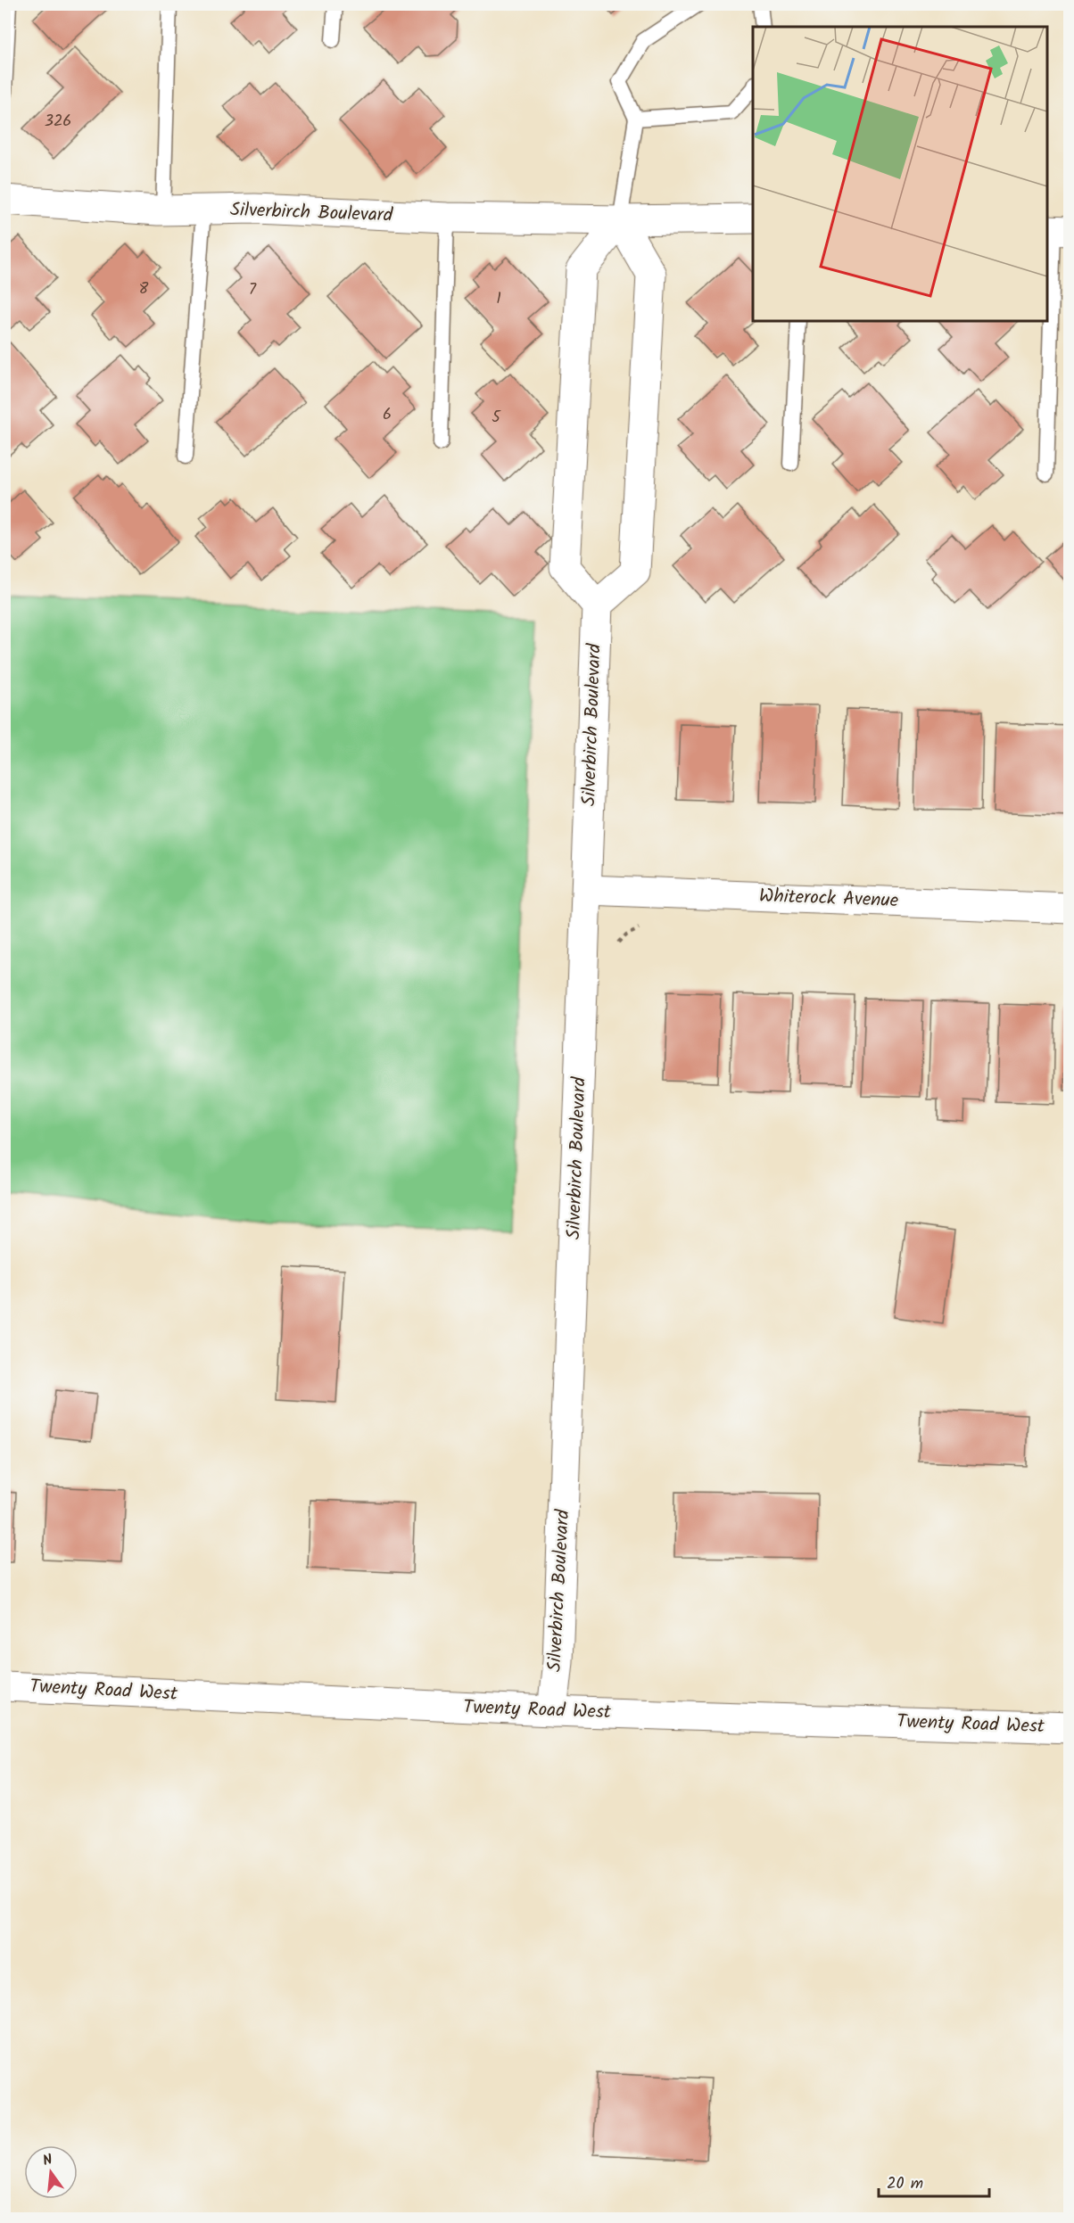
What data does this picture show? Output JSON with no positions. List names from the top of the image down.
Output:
{
  "streets": {
    "street": ["Silverbirch Boulevard", "Whiterock Avenue", "Twenty Road West"]
  },
  "crossings": [
    ["Silverbirch Boulevard", "Whiterock Avenue"],
    ["Silverbirch Boulevard", "Twenty Road West"]
  ],
  "house_numbers": [
    "326",
    "8",
    "7",
    "1",
    "6",
    "5"
  ],
  "scale_bar": "20 m",
  "north": "top"
}
